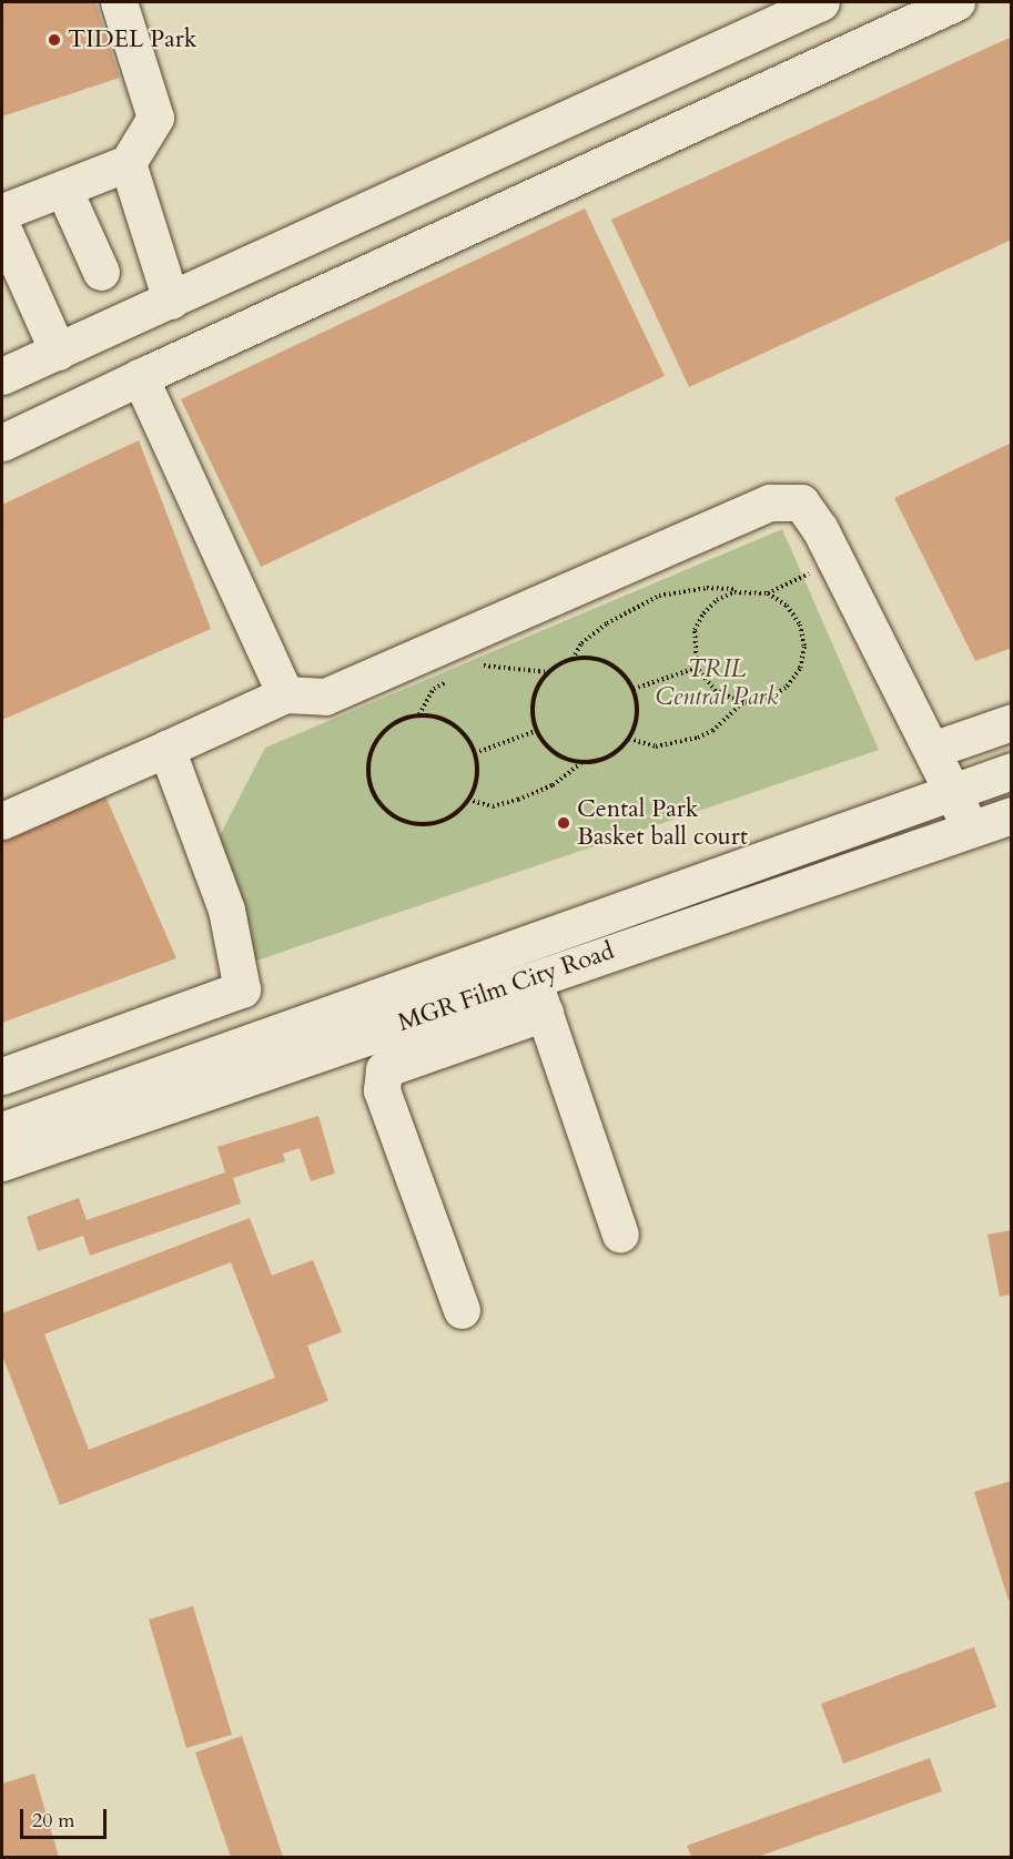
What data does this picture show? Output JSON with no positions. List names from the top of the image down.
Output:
{
  "streets": {
    "lane": ["MGR Film City Road"]
  },
  "parks": ["TRIL Central Park"],
  "places": ["TIDEL Park", "Cental Park Basket ball court"],
  "scale_bar": "20 m"
}
